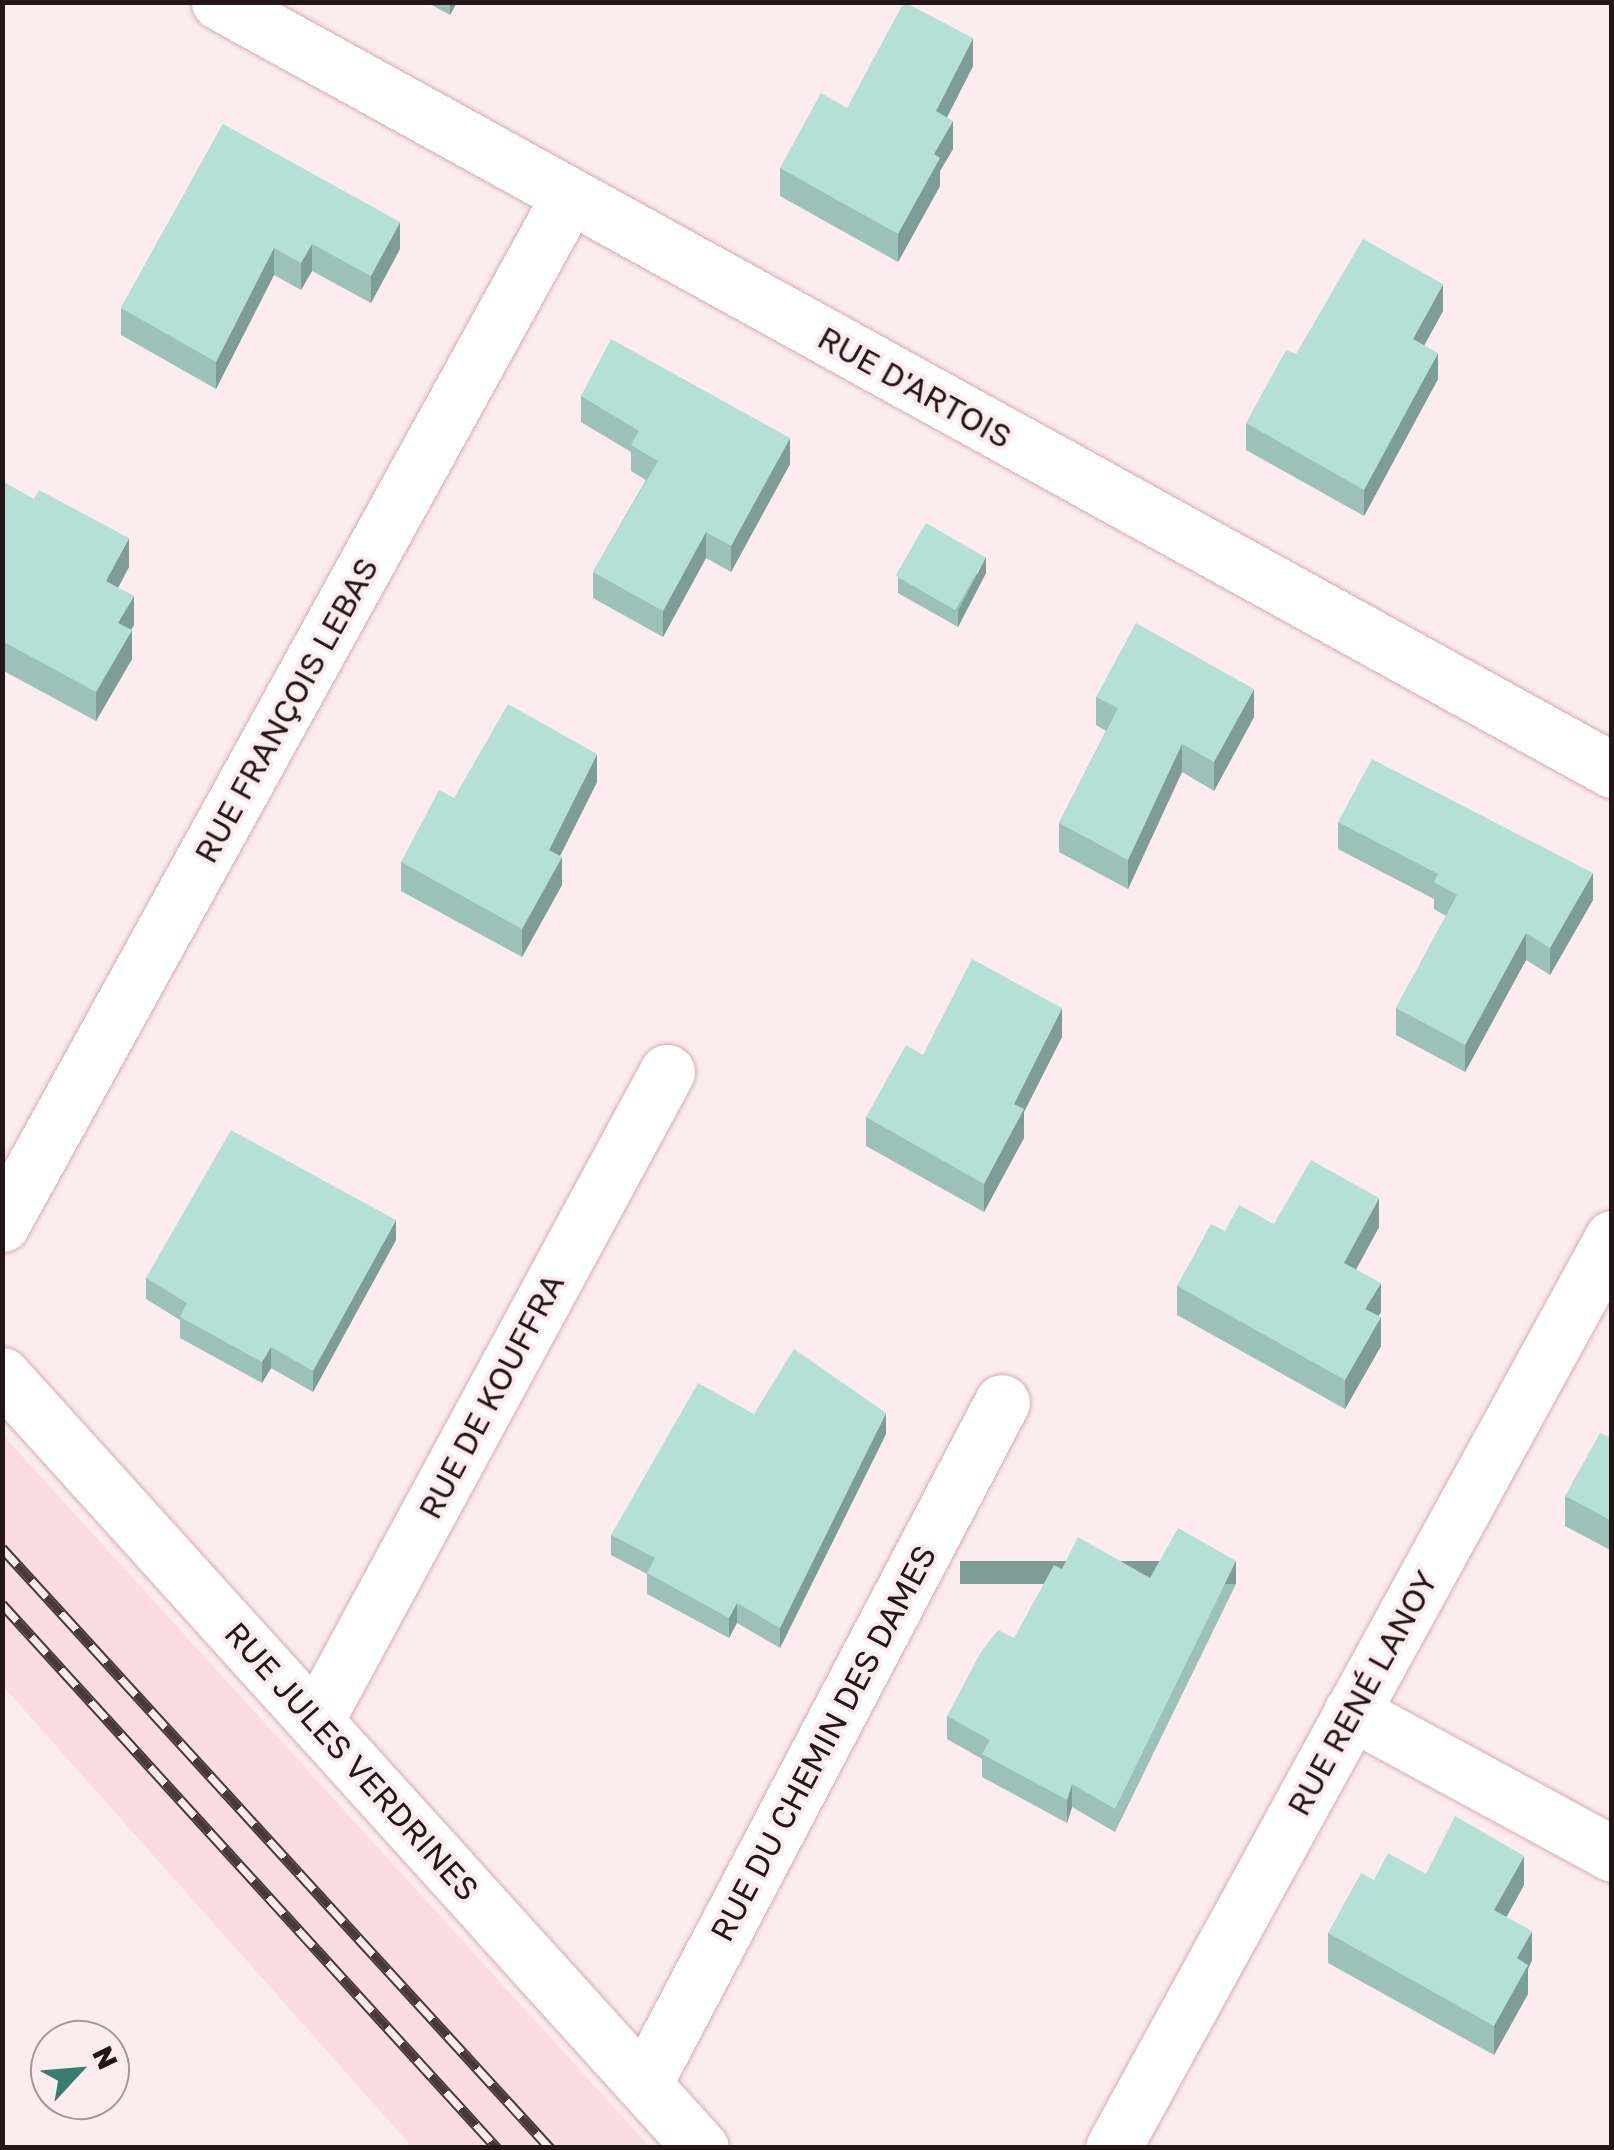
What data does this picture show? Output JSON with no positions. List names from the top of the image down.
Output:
{
  "streets": {
    "street": [
      "RUE D'ARTOIS",
      "RUE FRANÇOIS LEBAS",
      "RUE DE KOUFFRA",
      "RUE RENÉ LANOY",
      "RUE DU CHEMIN DES DAMES",
      "RUE JULES VERDRINES"
    ]
  },
  "crossings": [
    ["RUE D'ARTOIS", "RUE FRANÇOIS LEBAS"],
    ["RUE DE KOUFFRA", "RUE JULES VERDRINES"],
    ["RUE DU CHEMIN DES DAMES", "RUE JULES VERDRINES"]
  ],
  "north": "top right"
}
